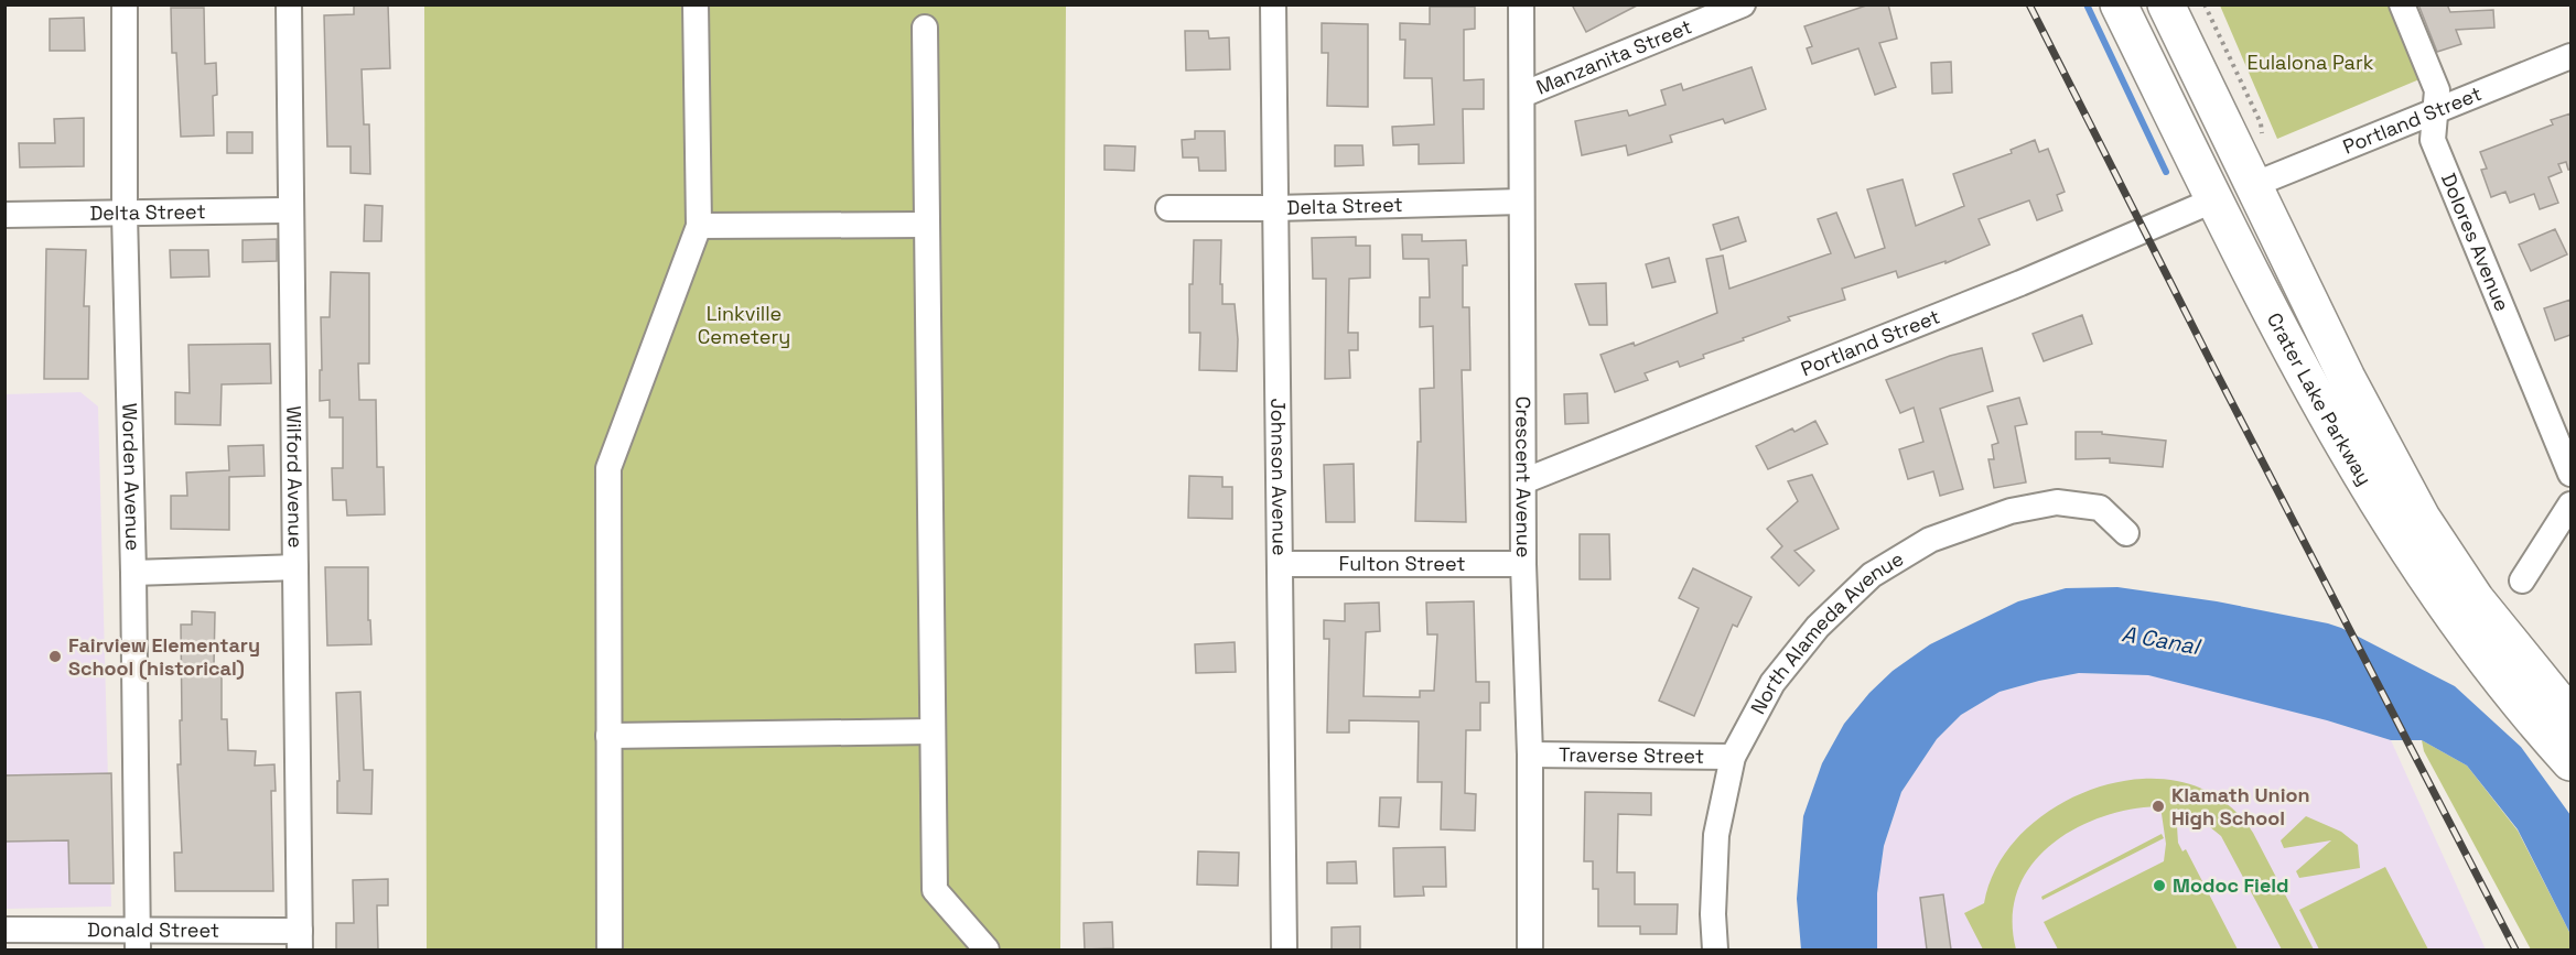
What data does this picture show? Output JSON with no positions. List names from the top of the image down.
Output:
{
  "streets": {
    "main road": ["Crater Lake Parkway"],
    "street": [
      "Manzanita Street",
      "Portland Street",
      "Delta Street",
      "Dolores Avenue",
      "Worden Avenue",
      "Wilford Avenue",
      "Johnson Avenue",
      "Crescent Avenue",
      "Fulton Street",
      "North Alameda Avenue",
      "Traverse Street",
      "Donald Street"
    ]
  },
  "crossings": [
    ["Manzanita Street", "Crescent Avenue"],
    ["Portland Street", "Dolores Avenue"],
    ["Portland Street", "Crater Lake Parkway"],
    ["Portland Street", "Crescent Avenue"],
    ["Delta Street", "Worden Avenue"],
    ["Delta Street", "Wilford Avenue"],
    ["Delta Street", "Johnson Avenue"],
    ["Delta Street", "Crescent Avenue"],
    ["Worden Avenue", "Donald Street"],
    ["Wilford Avenue", "Donald Street"],
    ["Johnson Avenue", "Fulton Street"],
    ["Crescent Avenue", "Fulton Street"],
    ["Crescent Avenue", "Traverse Street"],
    ["North Alameda Avenue", "Traverse Street"]
  ],
  "water": ["A Canal"],
  "parks": ["Eulalona Park", "Linkville Cemetery"],
  "places": ["Fairview Elementary School (historical)", "Klamath Union High School", "Modoc Field"]
}
